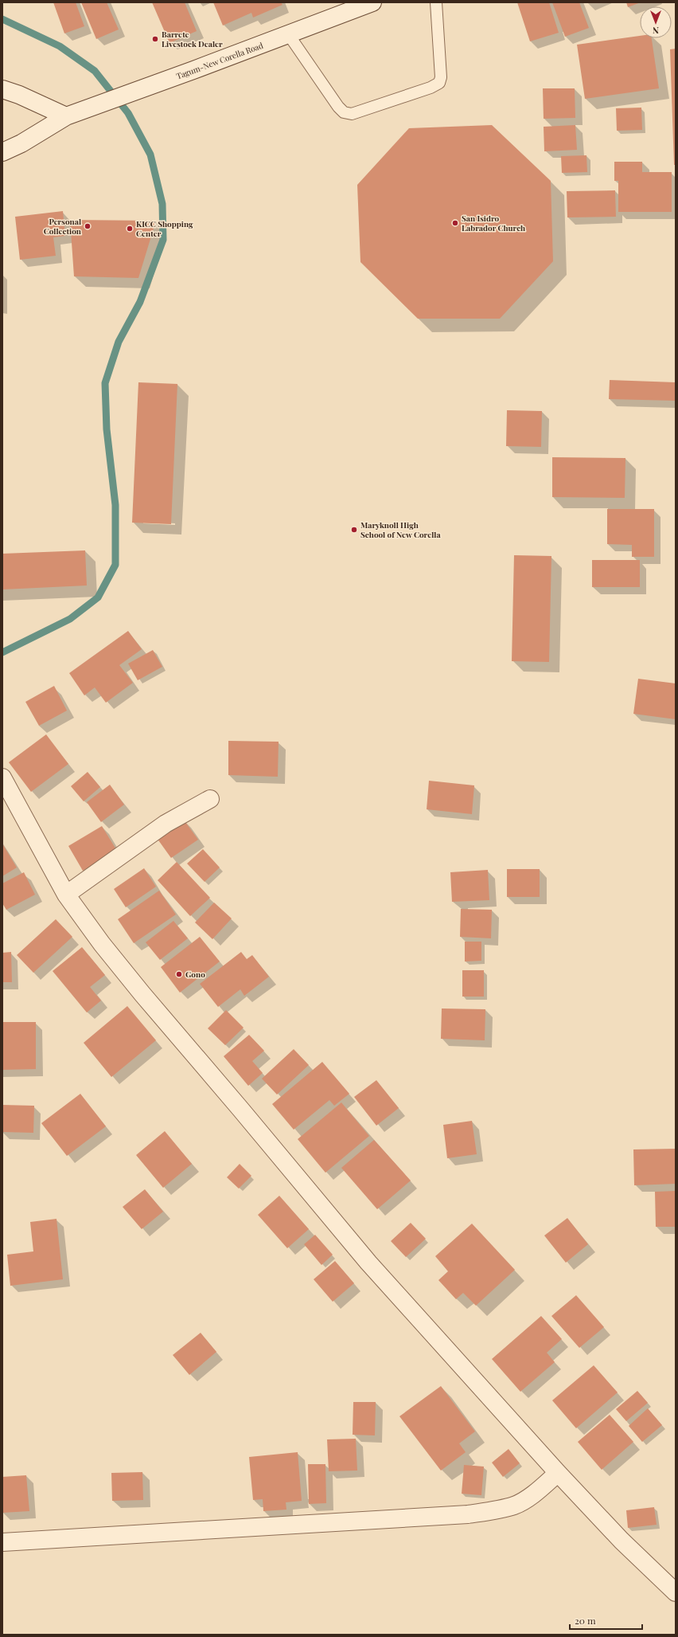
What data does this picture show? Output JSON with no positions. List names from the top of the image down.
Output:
{
  "streets": {
    "street": ["Tagum-New Corella Road"]
  },
  "places": [
    "Barrete Livestock Dealer",
    "San Isidro Labrador Church",
    "Personal Collection",
    "KICC Shopping Center",
    "Maryknoll High School of New Corella",
    "Gono"
  ],
  "scale_bar": "20 m",
  "north": "bottom"
}
